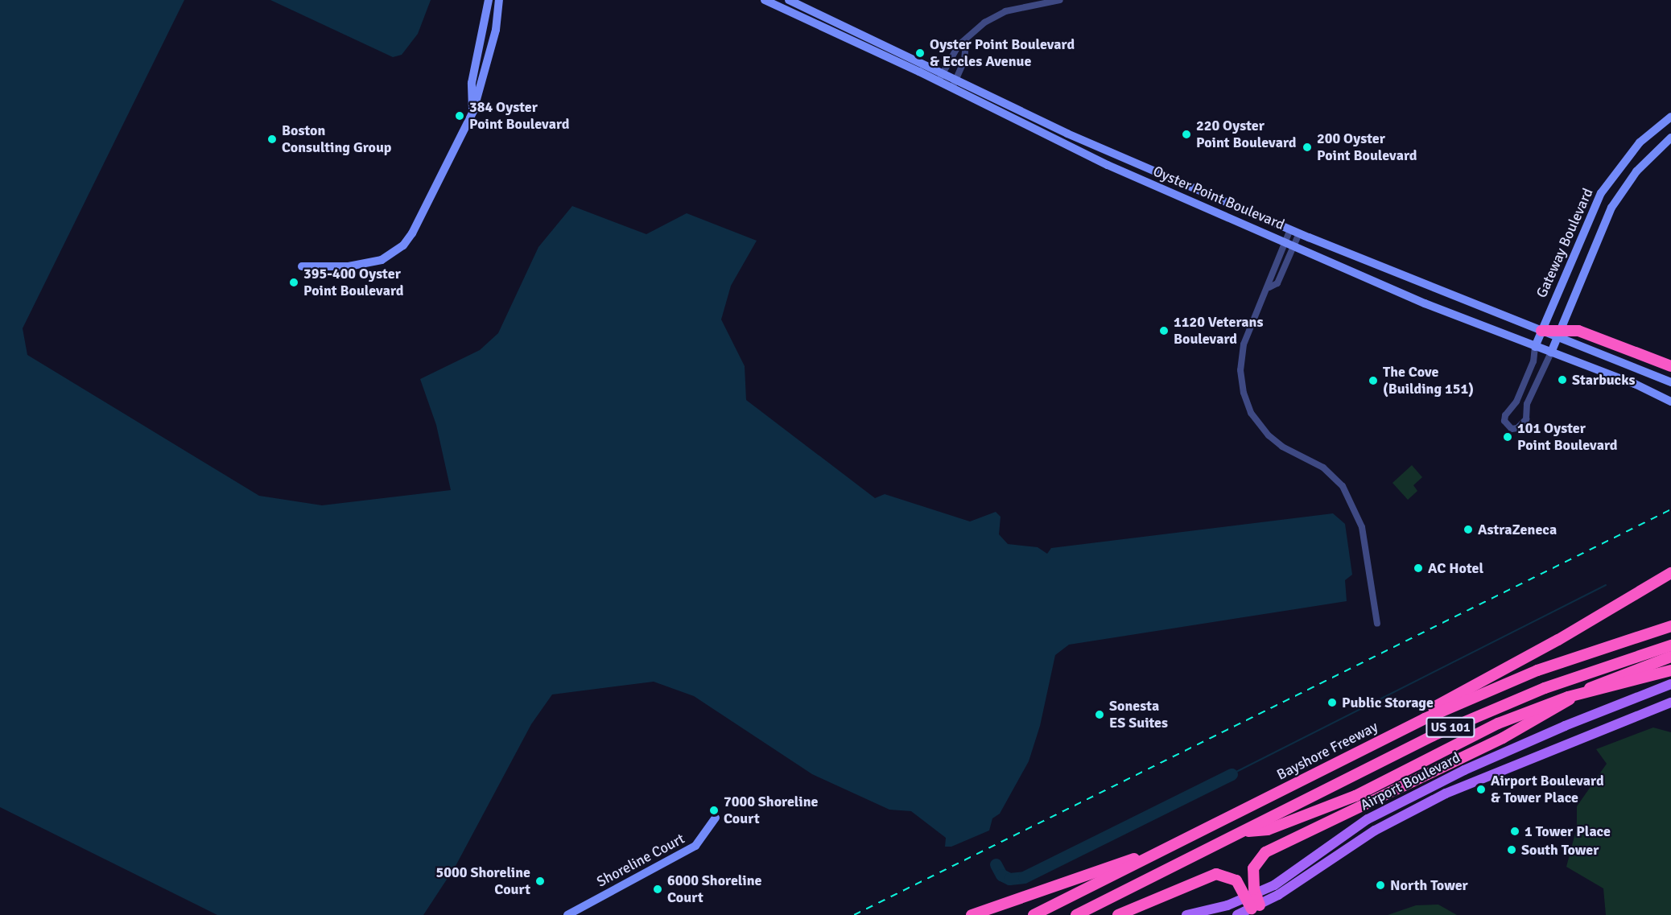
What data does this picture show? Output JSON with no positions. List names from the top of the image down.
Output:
{
  "streets": {
    "highway": ["US 101", "Bayshore Freeway"],
    "main road": ["Airport Boulevard"],
    "street": ["Oyster Point Boulevard", "Gateway Boulevard", "Shoreline Court"]
  },
  "crossings": [
    ["Oyster Point Boulevard", "Gateway Boulevard"]
  ],
  "places": [
    "Oyster Point Boulevard & Eccles Avenue",
    "384 Oyster Point Boulevard",
    "220 Oyster Point Boulevard",
    "Boston Consulting Group",
    "200 Oyster Point Boulevard",
    "395-400 Oyster Point Boulevard",
    "1120 Veterans Boulevard",
    "Starbucks",
    "The Cove (Building 151)",
    "101 Oyster Point Boulevard",
    "AstraZeneca",
    "AC Hotel",
    "Public Storage",
    "Sonesta ES Suites",
    "Airport Boulevard & Tower Place",
    "7000 Shoreline Court",
    "1 Tower Place",
    "South Tower",
    "5000 Shoreline Court",
    "North Tower",
    "6000 Shoreline Court"
  ]
}
